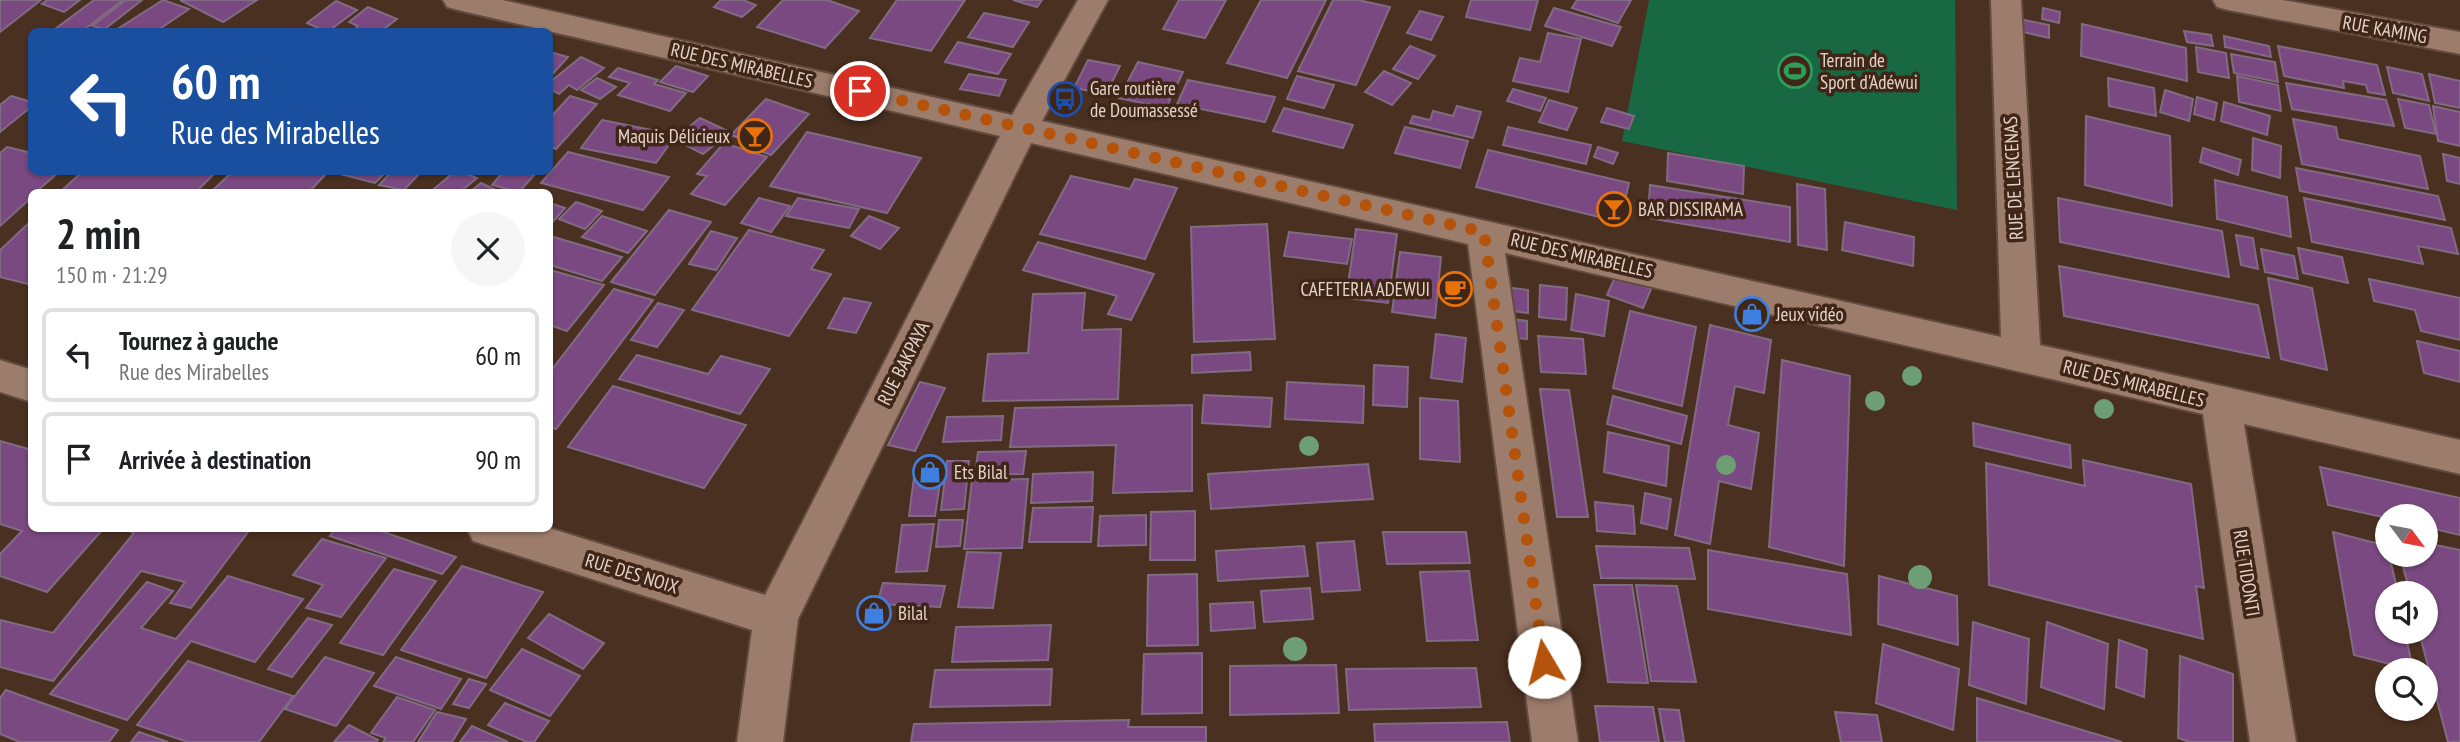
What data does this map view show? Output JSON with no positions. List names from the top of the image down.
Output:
{
  "streets": {
    "street": [
      "RUE KAMING",
      "RUE DES MIRABELLES",
      "RUE DE LENCENAS",
      "RUE BAKPAYA",
      "RUE DES NOIX",
      "RUE TIDONTI"
    ]
  },
  "crossings": [
    ["RUE DES MIRABELLES", "RUE DE LENCENAS"],
    ["RUE DES MIRABELLES", "RUE BAKPAYA"],
    ["RUE DES MIRABELLES", "RUE TIDONTI"],
    ["RUE BAKPAYA", "RUE DES NOIX"]
  ],
  "places": {
    "sports": ["Terrain de Sport d'Adéwui"],
    "bus stop": ["Gare routière de Doumassessé"],
    "bar": ["Maquis Délicieux", "BAR DISSIRAMA"],
    "cafe": ["CAFETERIA ADEWUI"],
    "shop": ["Jeux vidéo", "Ets Bilal", "Bilal"]
  },
  "north": "bottom right",
  "page": {
    "turn": ["60 m", "Rue des Mirabelles"],
    "heading": ["2 min", "150 m · 21:29"],
    "list": [
      {
        "name": "Tournez à gauche",
        "note": "Rue des Mirabelles",
        "value": "60 m"
      },
      {
        "name": "Arrivée à destination",
        "value": "90 m"
      }
    ]
  }
}
